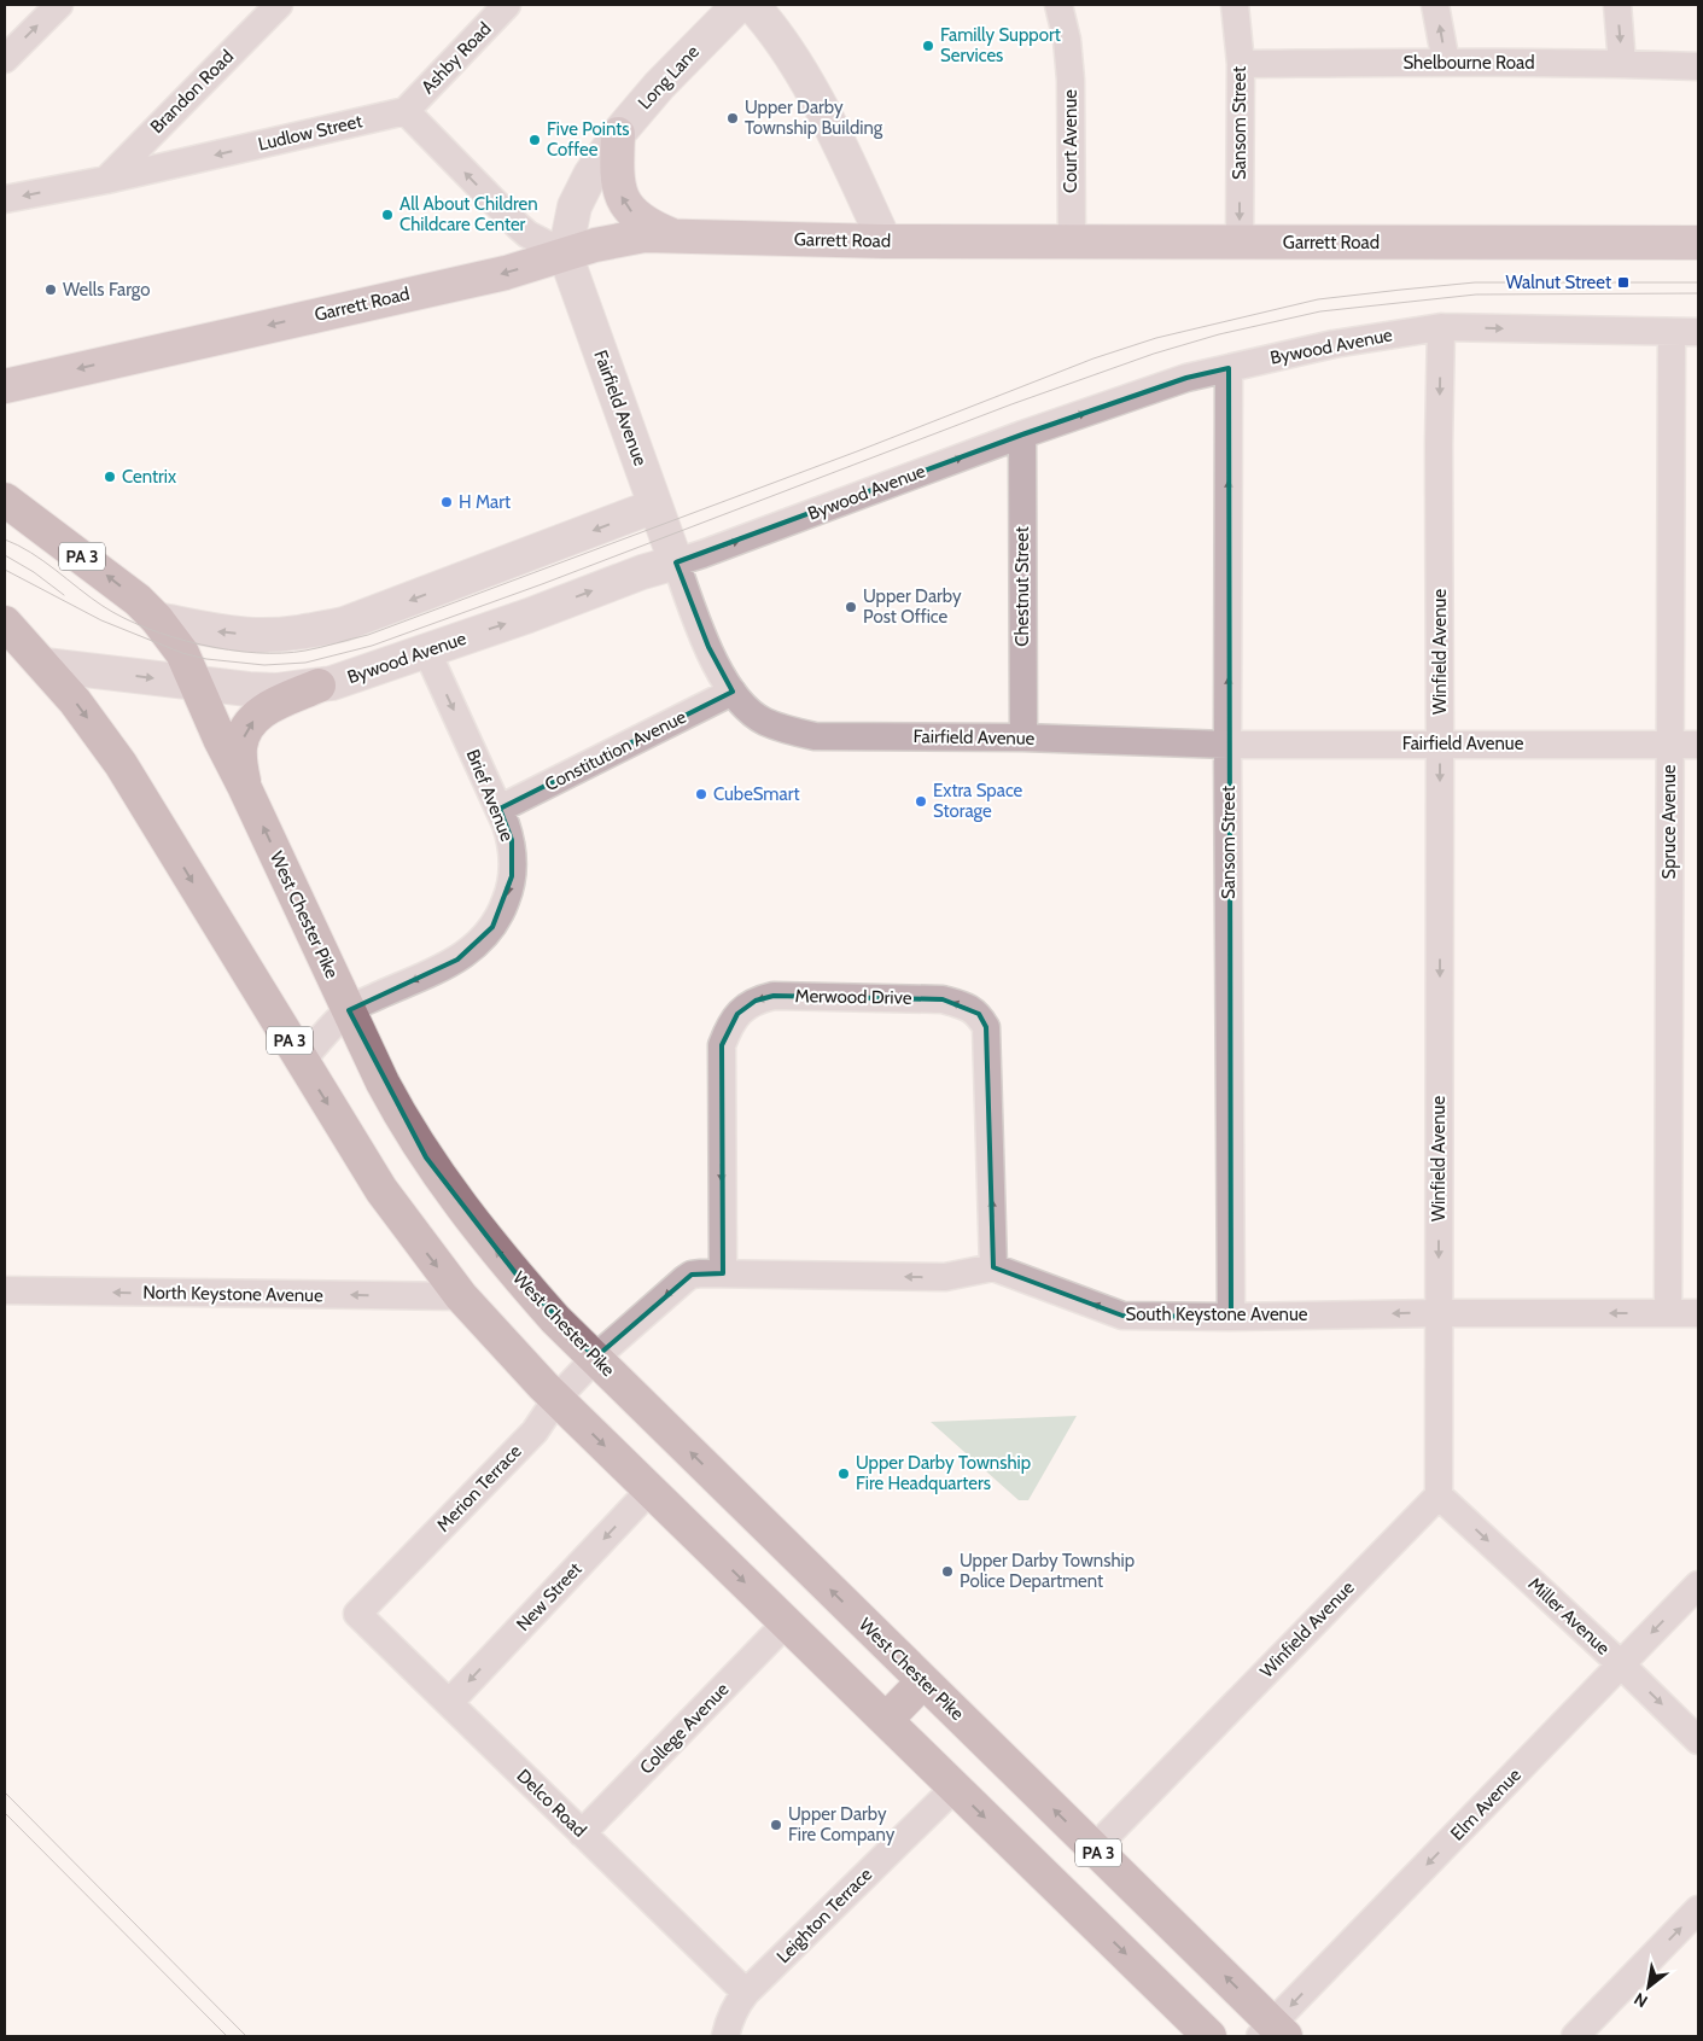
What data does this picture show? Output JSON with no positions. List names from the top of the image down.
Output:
{
  "streets": {
    "main road": ["Garrett Road", "PA 3", "West Chester Pike"],
    "street": [
      "Ashby Road",
      "Shelbourne Road",
      "Long Lane",
      "Brandon Road",
      "Sansom Street",
      "Ludlow Street",
      "Court Avenue",
      "Bywood Avenue",
      "Fairfield Avenue",
      "Chestnut Street",
      "Winfield Avenue",
      "Constitution Avenue",
      "Brief Avenue",
      "Spruce Avenue",
      "Merwood Drive",
      "North Keystone Avenue",
      "South Keystone Avenue",
      "Merion Terrace",
      "New Street",
      "Miller Avenue",
      "College Avenue",
      "Delco Road",
      "Elm Avenue",
      "Leighton Terrace"
    ]
  },
  "crossings": [
    ["Ashby Road", "Ludlow Street"],
    ["Shelbourne Road", "Sansom Street"],
    ["Long Lane", "Garrett Road"],
    ["Long Lane", "Fairfield Avenue"],
    ["Brandon Road", "Ludlow Street"],
    ["Sansom Street", "Garrett Road"],
    ["Sansom Street", "Bywood Avenue"],
    ["Sansom Street", "Fairfield Avenue"],
    ["Sansom Street", "South Keystone Avenue"],
    ["Court Avenue", "Garrett Road"],
    ["Garrett Road", "Fairfield Avenue"],
    ["Bywood Avenue", "Fairfield Avenue"],
    ["Bywood Avenue", "PA 3"],
    ["Bywood Avenue", "Chestnut Street"],
    ["Bywood Avenue", "Winfield Avenue"],
    ["Bywood Avenue", "Brief Avenue"],
    ["Bywood Avenue", "Spruce Avenue"],
    ["Bywood Avenue", "West Chester Pike"],
    ["Fairfield Avenue", "Chestnut Street"],
    ["Fairfield Avenue", "Winfield Avenue"],
    ["Fairfield Avenue", "Constitution Avenue"],
    ["Fairfield Avenue", "Spruce Avenue"],
    ["PA 3", "Brief Avenue"],
    ["PA 3", "North Keystone Avenue"],
    ["PA 3", "Merion Terrace"],
    ["PA 3", "New Street"],
    ["PA 3", "College Avenue"],
    ["PA 3", "Leighton Terrace"],
    ["Winfield Avenue", "West Chester Pike"],
    ["Winfield Avenue", "South Keystone Avenue"],
    ["Winfield Avenue", "Miller Avenue"],
    ["Constitution Avenue", "Brief Avenue"],
    ["Brief Avenue", "West Chester Pike"],
    ["Spruce Avenue", "South Keystone Avenue"],
    ["West Chester Pike", "Merion Terrace"],
    ["West Chester Pike", "Elm Avenue"],
    ["Merwood Drive", "South Keystone Avenue"],
    ["Merion Terrace", "Delco Road"],
    ["New Street", "Delco Road"],
    ["Miller Avenue", "Elm Avenue"],
    ["College Avenue", "Delco Road"],
    ["Delco Road", "Leighton Terrace"]
  ],
  "one_way": [
    "Ludlow Street",
    "Bywood Avenue",
    "Winfield Avenue",
    "North Keystone Avenue",
    "South Keystone Avenue",
    "New Street",
    "Miller Avenue",
    "Elm Avenue"
  ],
  "places": {
    "other": [
      "Familly Support Services",
      "Upper Darby Township Building",
      "Five Points Coffee",
      "All About Children Childcare Center",
      "Wells Fargo",
      "Centrix",
      "H Mart",
      "Upper Darby Post Office",
      "CubeSmart",
      "Extra Space Storage",
      "Upper Darby Township Fire Headquarters",
      "Upper Darby Township Police Department",
      "Upper Darby Fire Company"
    ],
    "transit": ["Walnut Street"]
  },
  "north": "bottom left"
}
